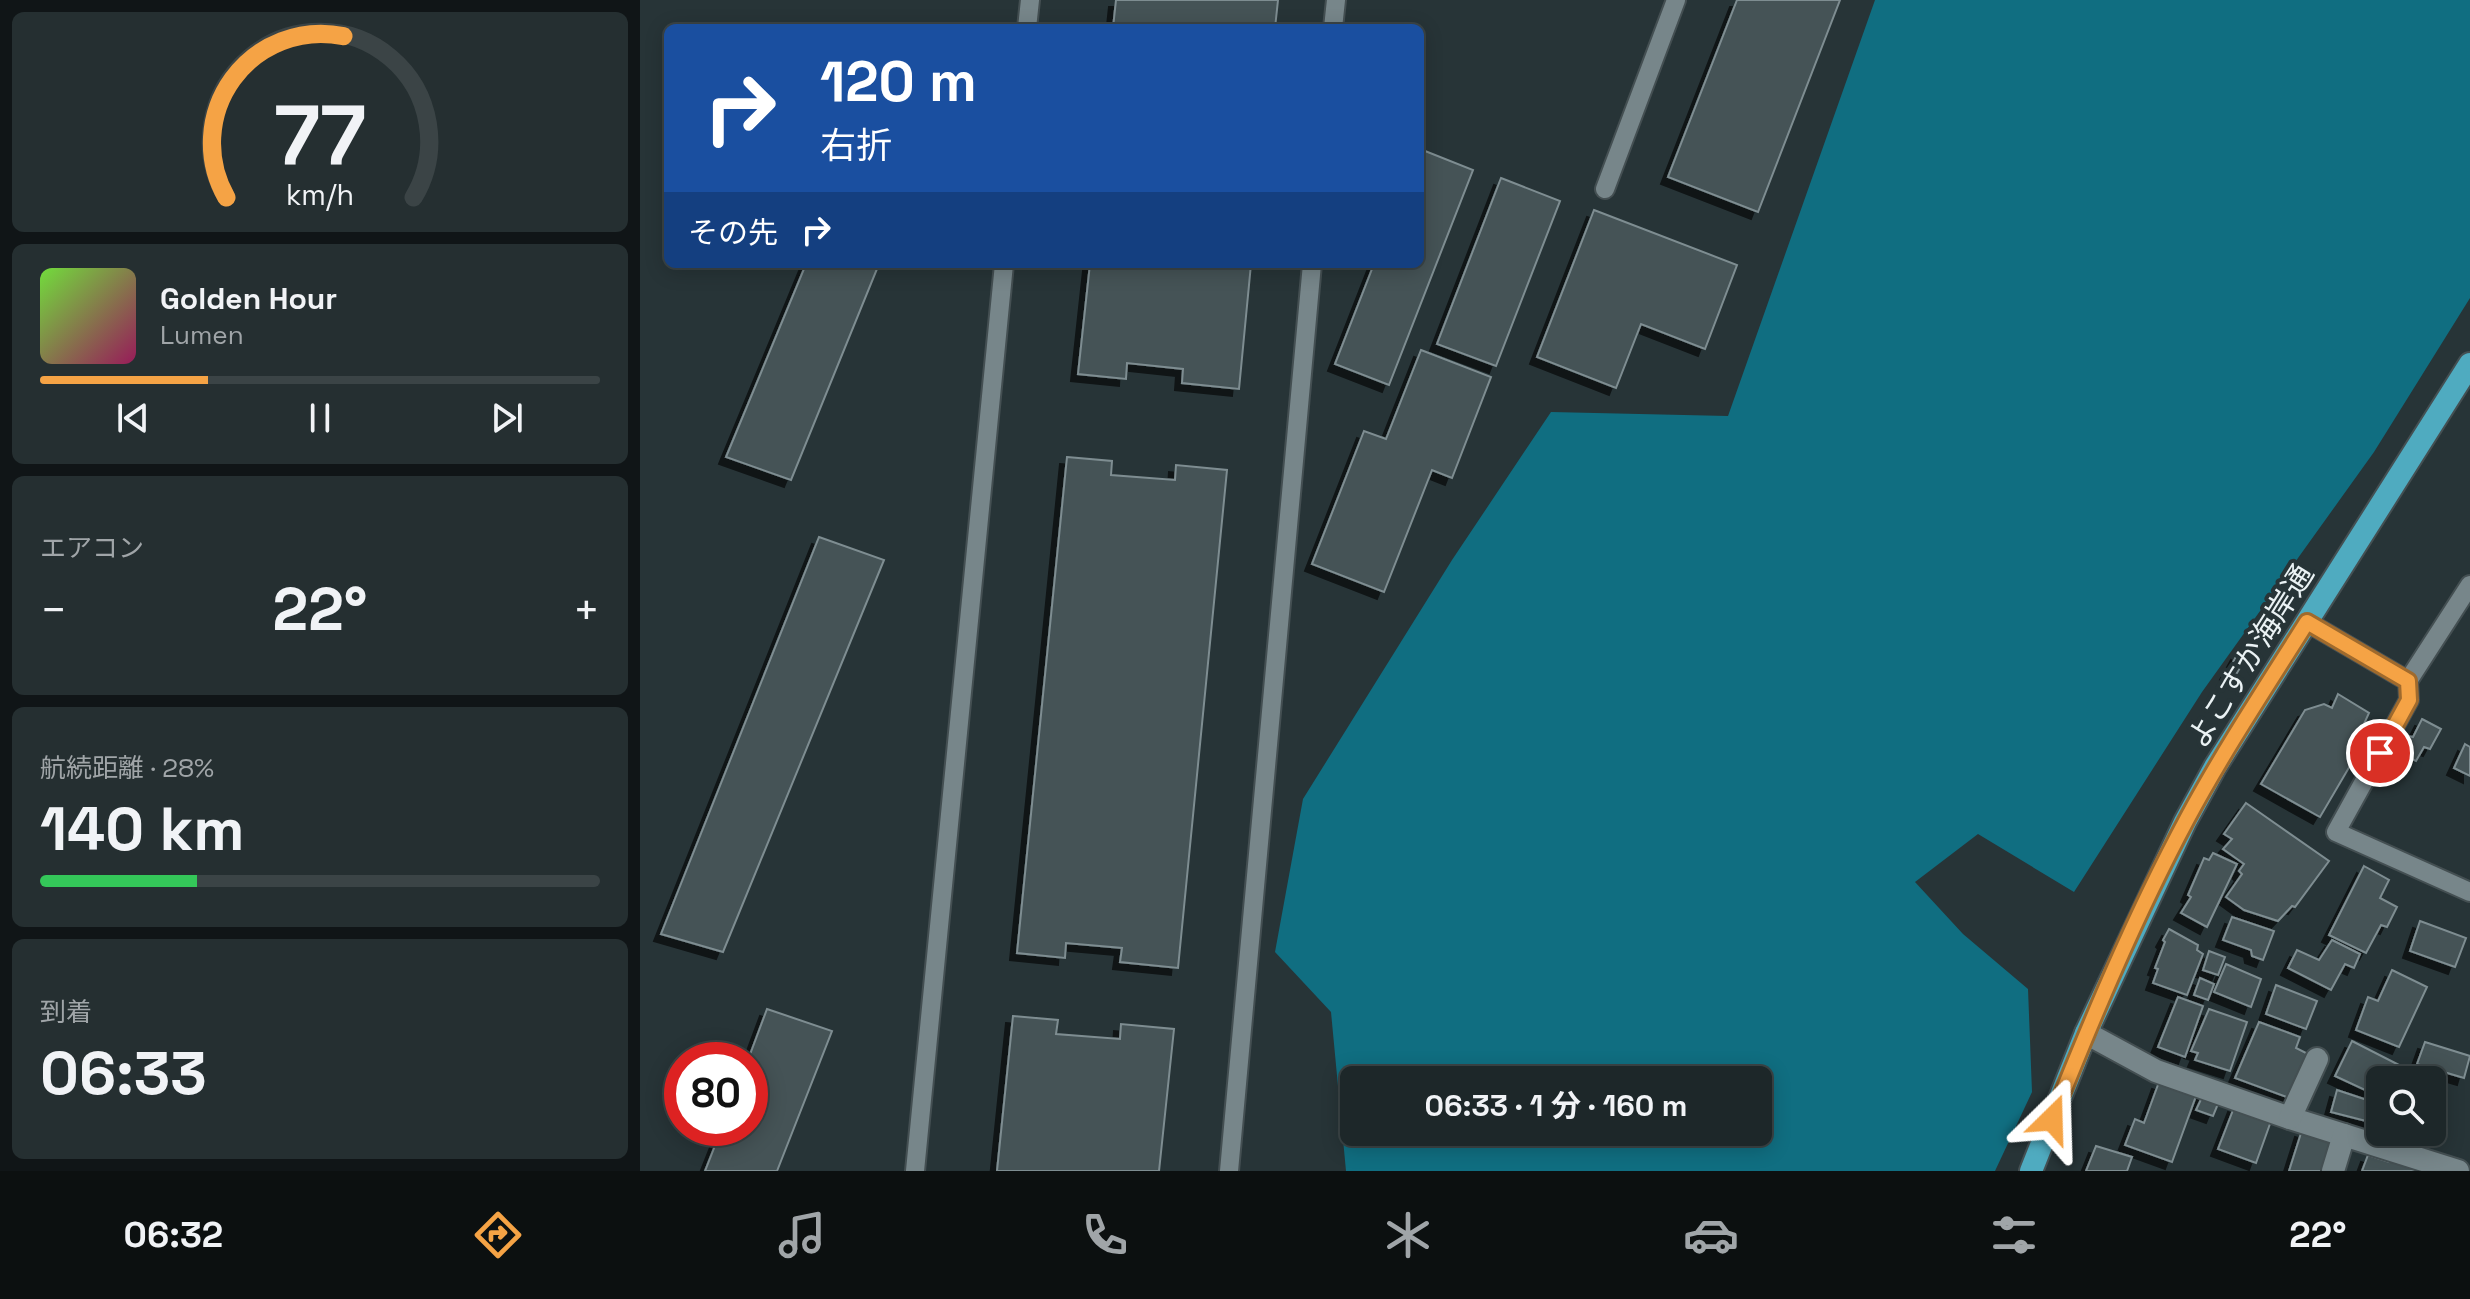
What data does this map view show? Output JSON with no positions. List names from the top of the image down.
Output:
{
  "streets": {
    "highway": ["よこすか海岸通"]
  },
  "page": {
    "turn": ["120 m", "右折"],
    "then": "その先",
    "song": ["Golden Hour", "Lumen"],
    "tile": [
      "エアコン",
      ["航続距離 · 28%", "140 km"],
      ["到着", "06:33"]
    ],
    "heat": ["−", "22°", "+"],
    "limit": "80",
    "trip": "06:33 · 1 分 · 160 m",
    "tabs": ["06:32", "22°"],
    "gauge": ["77", "km/h"]
  }
}
